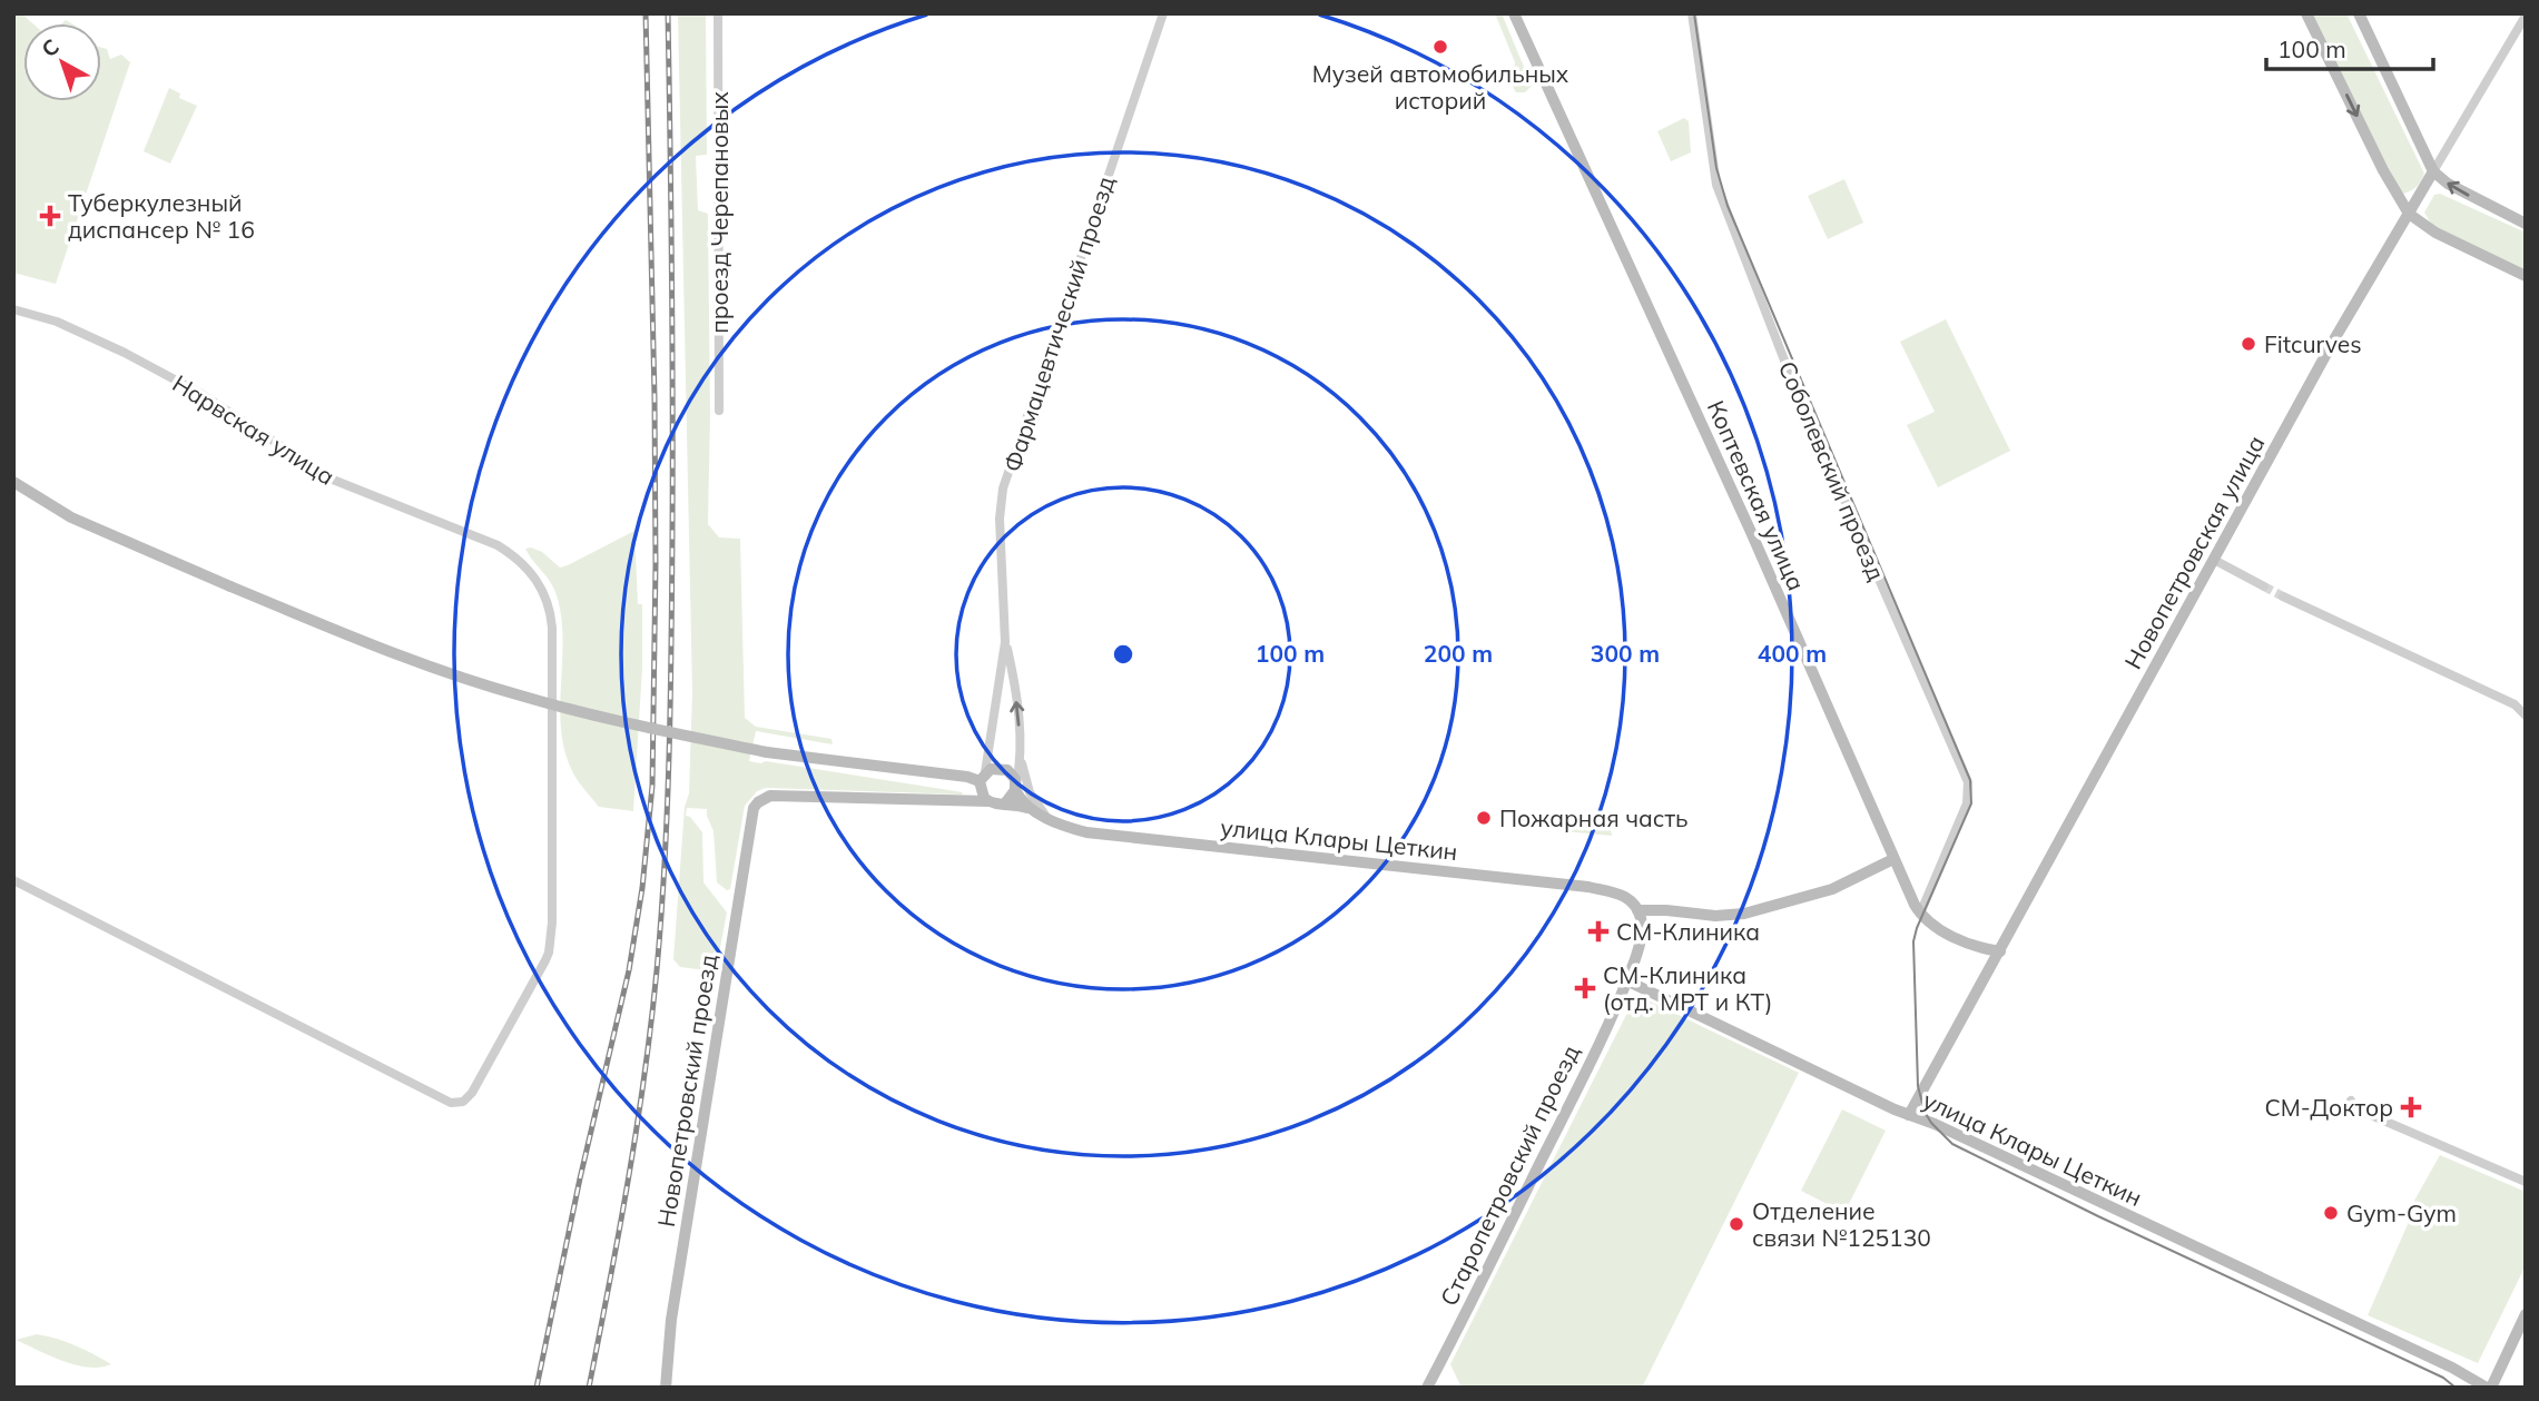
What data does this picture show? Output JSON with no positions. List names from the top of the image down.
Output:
{
  "streets": {
    "street": [
      "проезд Черепановых",
      "Фармацевтический проезд",
      "Нарвская улица",
      "Соболевский проезд",
      "Коптевская улица",
      "Новопетровская улица",
      "улица Клары Цеткин",
      "Новопетровский проезд",
      "Старопетровский проезд"
    ]
  },
  "crossings": [
    ["Фармацевтический проезд", "улица Клары Цеткин"],
    ["Фармацевтический проезд", "Новопетровский проезд"],
    ["Соболевский проезд", "Коптевская улица"],
    ["Коптевская улица", "Новопетровская улица"],
    ["Коптевская улица", "улица Клары Цеткин"],
    ["Новопетровская улица", "улица Клары Цеткин"],
    ["улица Клары Цеткин", "Новопетровский проезд"],
    ["улица Клары Цеткин", "Старопетровский проезд"]
  ],
  "places": {
    "other": [
      "Музей автомобильных историй",
      "Fitcurves",
      "Пожарная часть",
      "Gym-Gym",
      "Отделение связи №125130"
    ],
    "health": [
      "Туберкулезный диспансер № 16",
      "СМ-Клиника",
      "СМ-Клиника (отд. МРТ и КТ)",
      "СМ-Доктор"
    ]
  },
  "scale_bar": "100 m",
  "north": "top left",
  "rings": [
    "100 m",
    "200 m",
    "300 m",
    "400 m"
  ]
}
